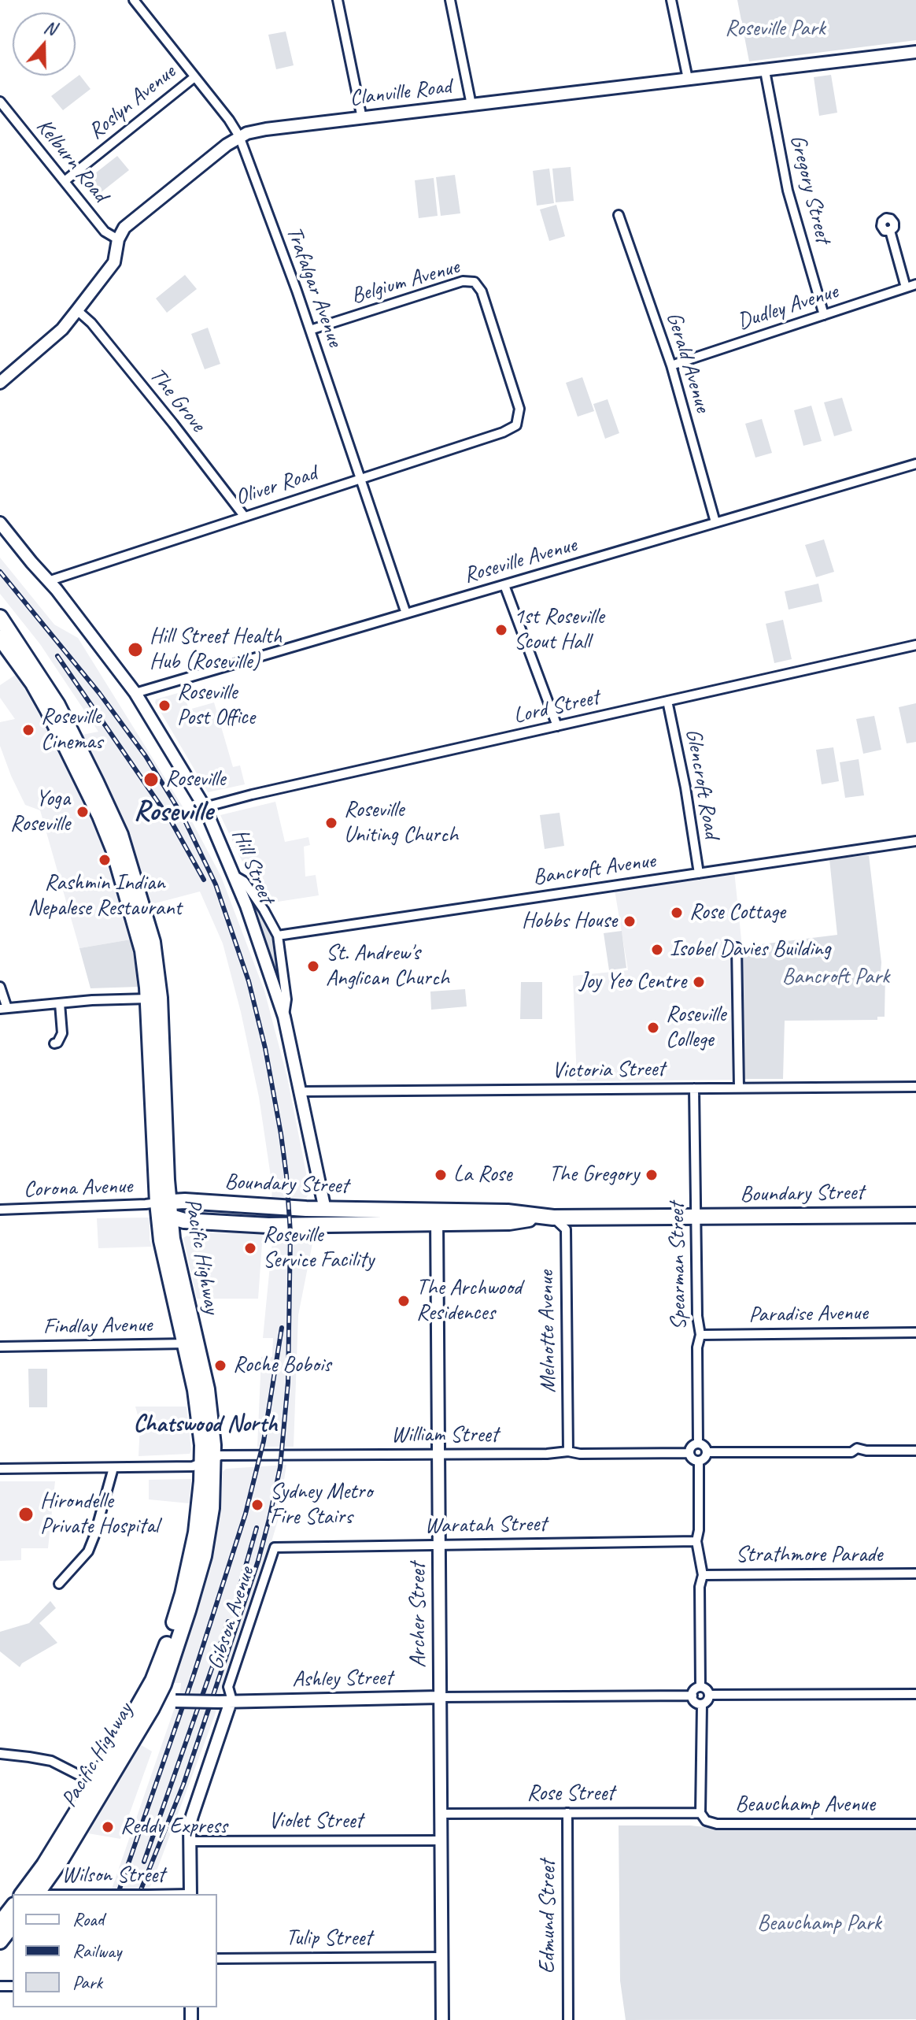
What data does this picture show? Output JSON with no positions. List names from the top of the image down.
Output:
{
  "streets": {
    "highway": ["Boundary Street", "Pacific Highway"],
    "street": [
      "Clanville Road",
      "Roslyn Avenue",
      "Kelburn Road",
      "Gregory Street",
      "Belgium Avenue",
      "Trafalgar Avenue",
      "Dudley Avenue",
      "Gerald Avenue",
      "The Grove",
      "Oliver Road",
      "Roseville Avenue",
      "Lord Street",
      "Glencroft Road",
      "Hill Street",
      "Bancroft Avenue",
      "Victoria Street",
      "Corona Avenue",
      "Spearman Street",
      "Paradise Avenue",
      "Findlay Avenue",
      "Melnotte Avenue",
      "William Street",
      "Waratah Street",
      "Strathmore Parade",
      "Archer Street",
      "Gibson Avenue",
      "Ashley Street",
      "Rose Street",
      "Beauchamp Avenue",
      "Violet Street",
      "Edmund Street",
      "Tulip Street"
    ]
  },
  "crossings": [
    ["Clanville Road", "Kelburn Road"],
    ["Clanville Road", "Gregory Street"],
    ["Clanville Road", "Trafalgar Avenue"],
    ["Clanville Road", "The Grove"],
    ["Roslyn Avenue", "Kelburn Road"],
    ["Roslyn Avenue", "Trafalgar Avenue"],
    ["Gregory Street", "Dudley Avenue"],
    ["Belgium Avenue", "Trafalgar Avenue"],
    ["Belgium Avenue", "Oliver Road"],
    ["Trafalgar Avenue", "Oliver Road"],
    ["Trafalgar Avenue", "Roseville Avenue"],
    ["Dudley Avenue", "Gerald Avenue"],
    ["Gerald Avenue", "Roseville Avenue"],
    ["The Grove", "Oliver Road"],
    ["Oliver Road", "Hill Street"],
    ["Roseville Avenue", "Hill Street"],
    ["Lord Street", "Glencroft Road"],
    ["Lord Street", "Hill Street"],
    ["Glencroft Road", "Bancroft Avenue"],
    ["Hill Street", "Victoria Street"],
    ["Hill Street", "Boundary Street"],
    ["Victoria Street", "Spearman Street"],
    ["Boundary Street", "Corona Avenue"],
    ["Boundary Street", "Pacific Highway"],
    ["Boundary Street", "Spearman Street"],
    ["Boundary Street", "Melnotte Avenue"],
    ["Boundary Street", "Archer Street"],
    ["Corona Avenue", "Pacific Highway"],
    ["Pacific Highway", "Findlay Avenue"],
    ["Pacific Highway", "William Street"],
    ["Pacific Highway", "Ashley Street"],
    ["Spearman Street", "Paradise Avenue"],
    ["Spearman Street", "William Street"],
    ["Melnotte Avenue", "William Street"],
    ["William Street", "Archer Street"],
    ["Waratah Street", "Archer Street"],
    ["Waratah Street", "Gibson Avenue"],
    ["Archer Street", "Ashley Street"],
    ["Archer Street", "Rose Street"],
    ["Archer Street", "Violet Street"],
    ["Archer Street", "Tulip Street"],
    ["Gibson Avenue", "Ashley Street"],
    ["Rose Street", "Beauchamp Avenue"],
    ["Rose Street", "Edmund Street"]
  ],
  "districts": ["Roseville", "Chatswood North"],
  "parks": ["Roseville Park", "Bancroft Park", "Beauchamp Park"],
  "places": [
    "1st Roseville Scout Hall",
    "Hill Street Health Hub (Roseville)",
    "Roseville Post Office",
    "Roseville Cinemas",
    "Roseville",
    "Yoga Roseville",
    "Roseville Uniting Church",
    "Rashmin Indian Nepalese Restaurant",
    "Rose Cottage",
    "Hobbs House",
    "Isobel Davies Building",
    "St. Andrew's Anglican Church",
    "Joy Yeo Centre",
    "Roseville College",
    "La Rose",
    "The Gregory",
    "Roseville Service Facility",
    "The Archwood Residences",
    "Roche Bobois",
    "Sydney Metro Fire Stairs",
    "Hirondelle Private Hospital",
    "Reddy Express"
  ],
  "legend": ["Road", "Railway", "Park"],
  "north": "top"
}
